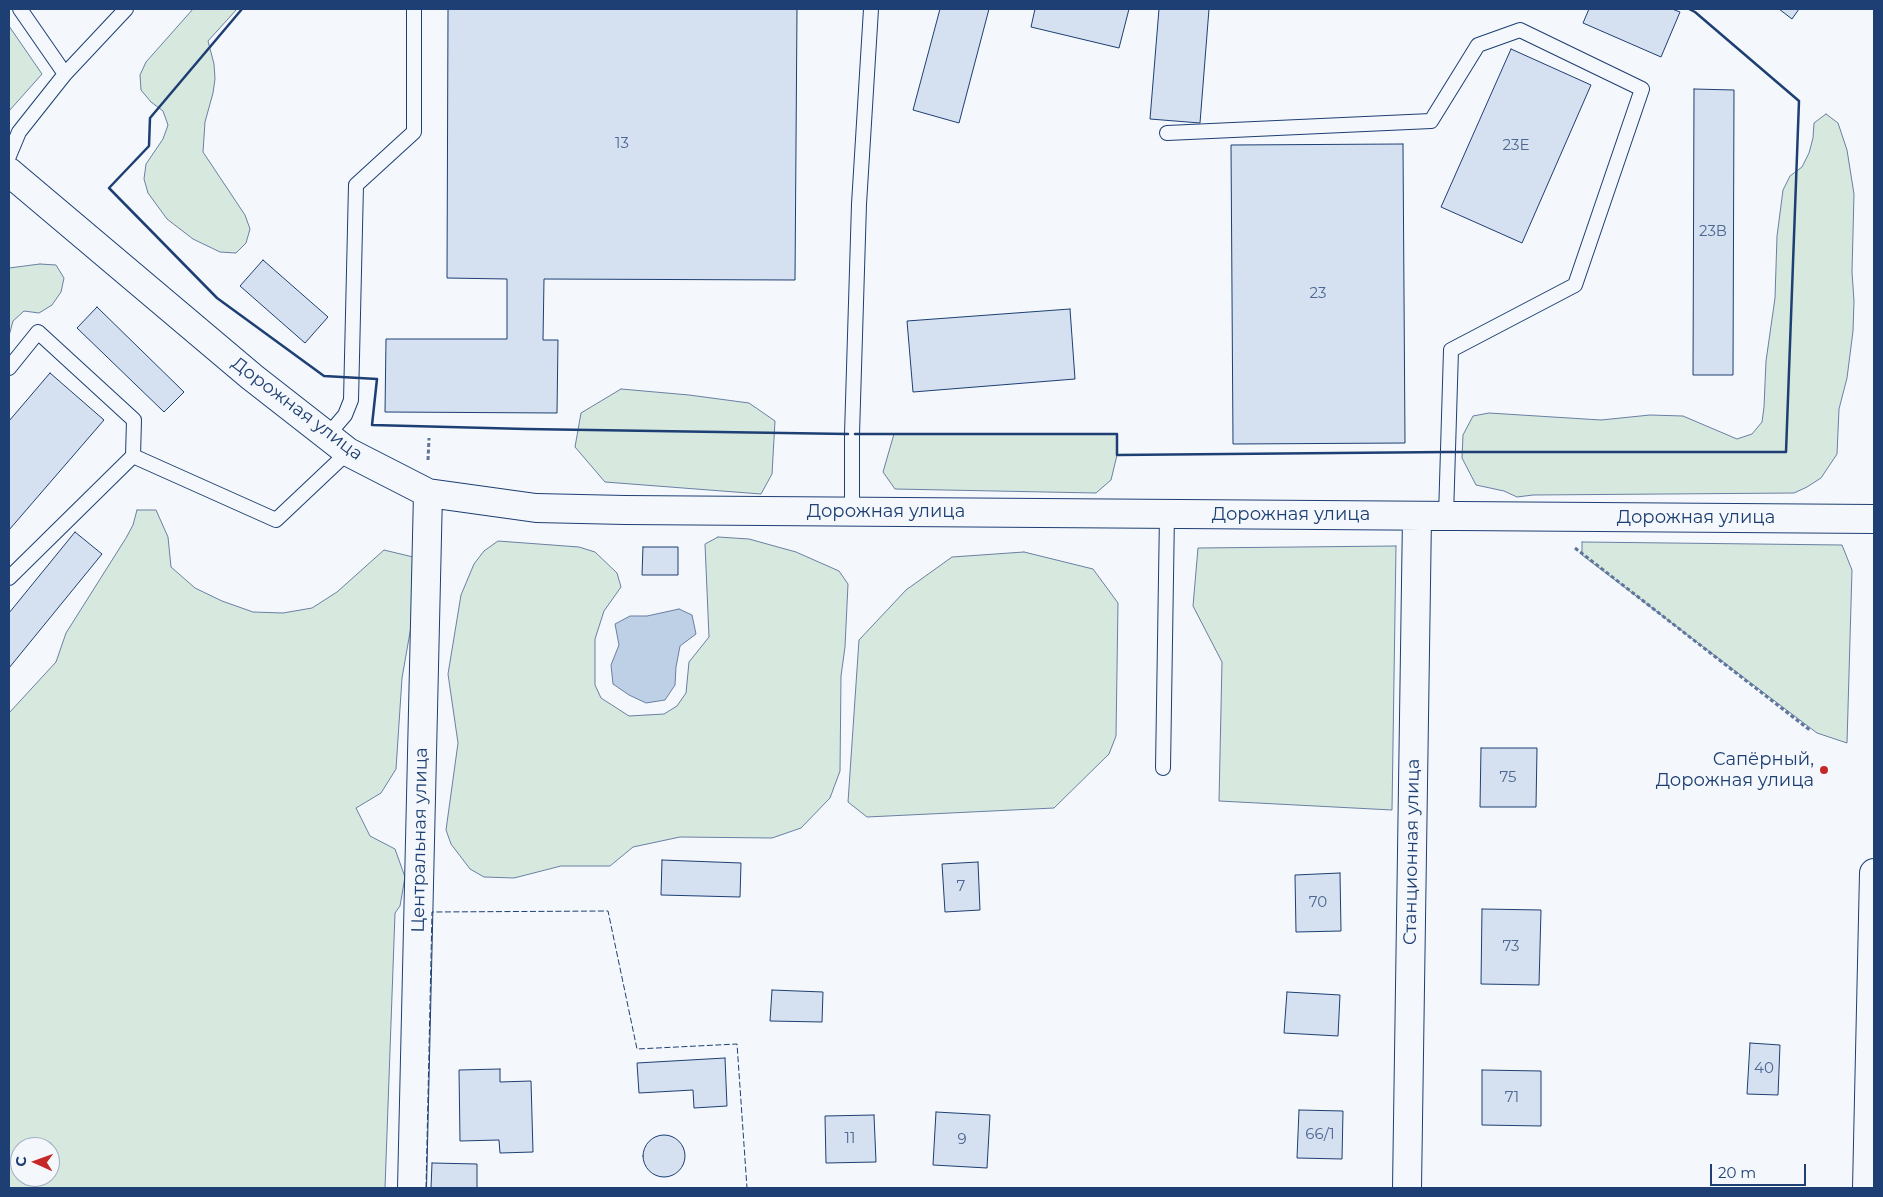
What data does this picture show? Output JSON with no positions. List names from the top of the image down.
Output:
{
  "streets": {
    "street": ["Дорожная улица", "Центральная улица", "Станционная улица"]
  },
  "crossings": [
    ["Дорожная улица", "Центральная улица"],
    ["Дорожная улица", "Станционная улица"]
  ],
  "places": ["Сапёрный, Дорожная улица"],
  "house_numbers": [
    "13",
    "23Е",
    "23В",
    "23",
    "75",
    "7",
    "70",
    "73",
    "40",
    "71",
    "66/1",
    "11",
    "9"
  ],
  "scale_bar": "20 m",
  "north": "left"
}
